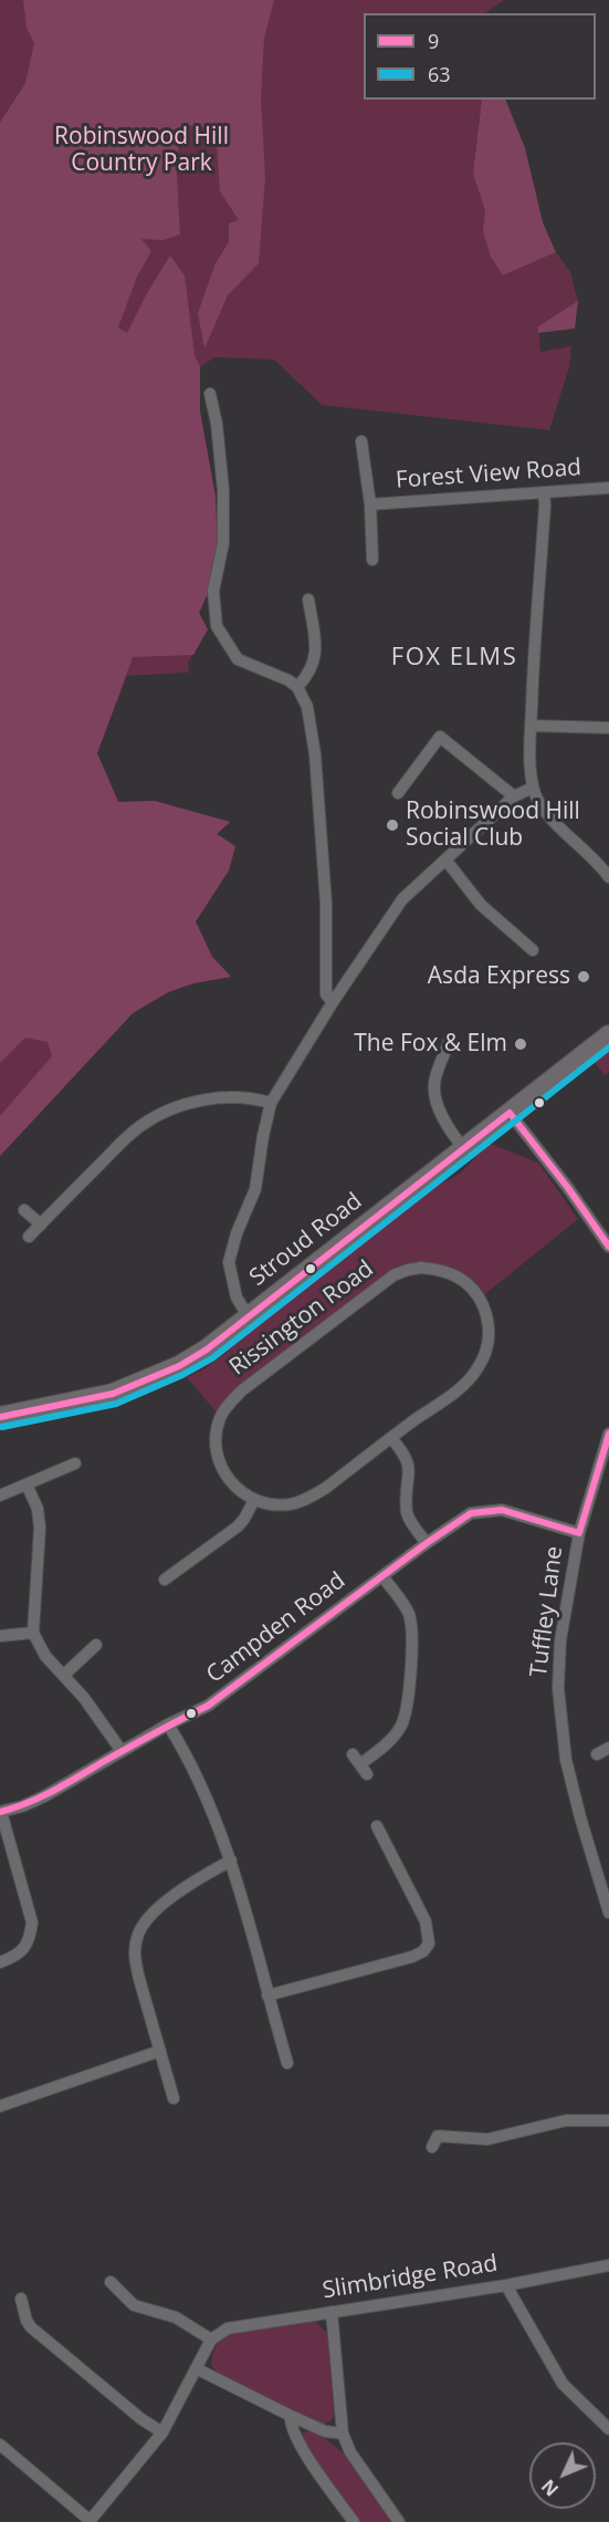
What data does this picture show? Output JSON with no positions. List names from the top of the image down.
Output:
{
  "streets": {
    "main road": ["Stroud Road"],
    "street": [
      "Forest View Road",
      "Rissington Road",
      "Tuffley Lane",
      "Campden Road",
      "Slimbridge Road"
    ]
  },
  "crossings": [
    ["Tuffley Lane", "Campden Road"]
  ],
  "districts": ["FOX ELMS"],
  "parks": ["Robinswood Hill Country Park"],
  "places": ["Robinswood Hill Social Club", "Asda Express", "The Fox & Elm"],
  "lines": ["transit line 63", "transit line 9"],
  "legend": ["9", "63"],
  "north": "bottom left"
}
